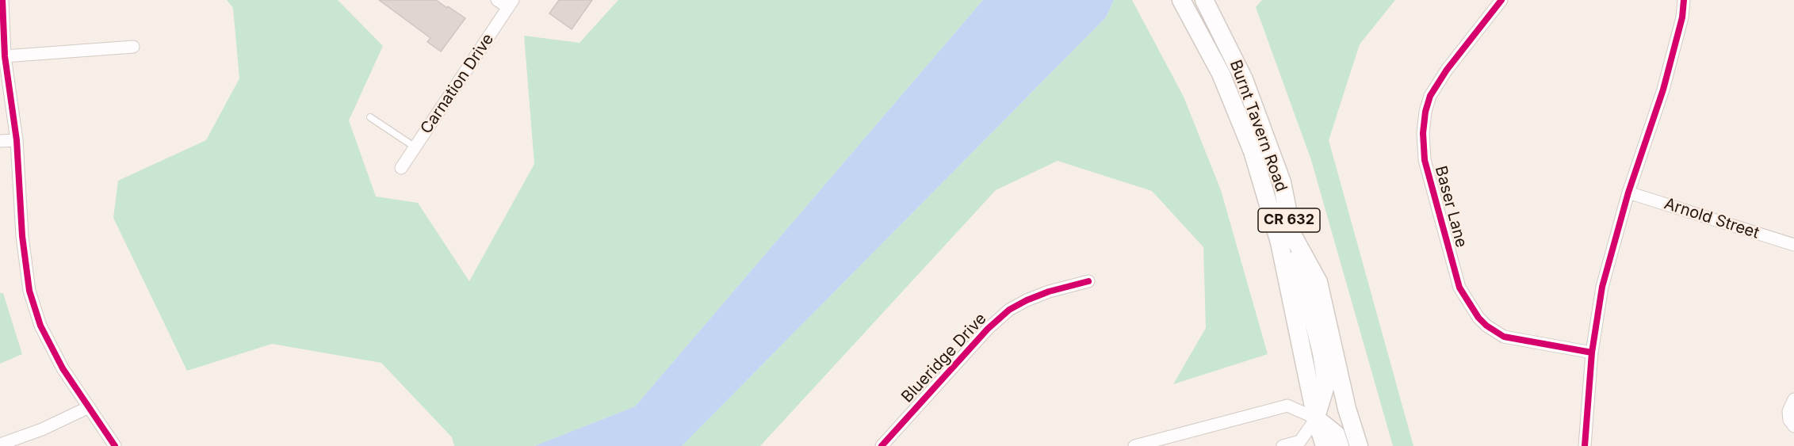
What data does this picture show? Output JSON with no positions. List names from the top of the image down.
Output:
{
  "streets": {
    "main road": ["Burnt Tavern Road", "CR 632"],
    "street": [
      "Carnation Drive",
      "Baser Lane",
      "Arnold Street",
      "Blueridge Drive"
    ]
  }
}
